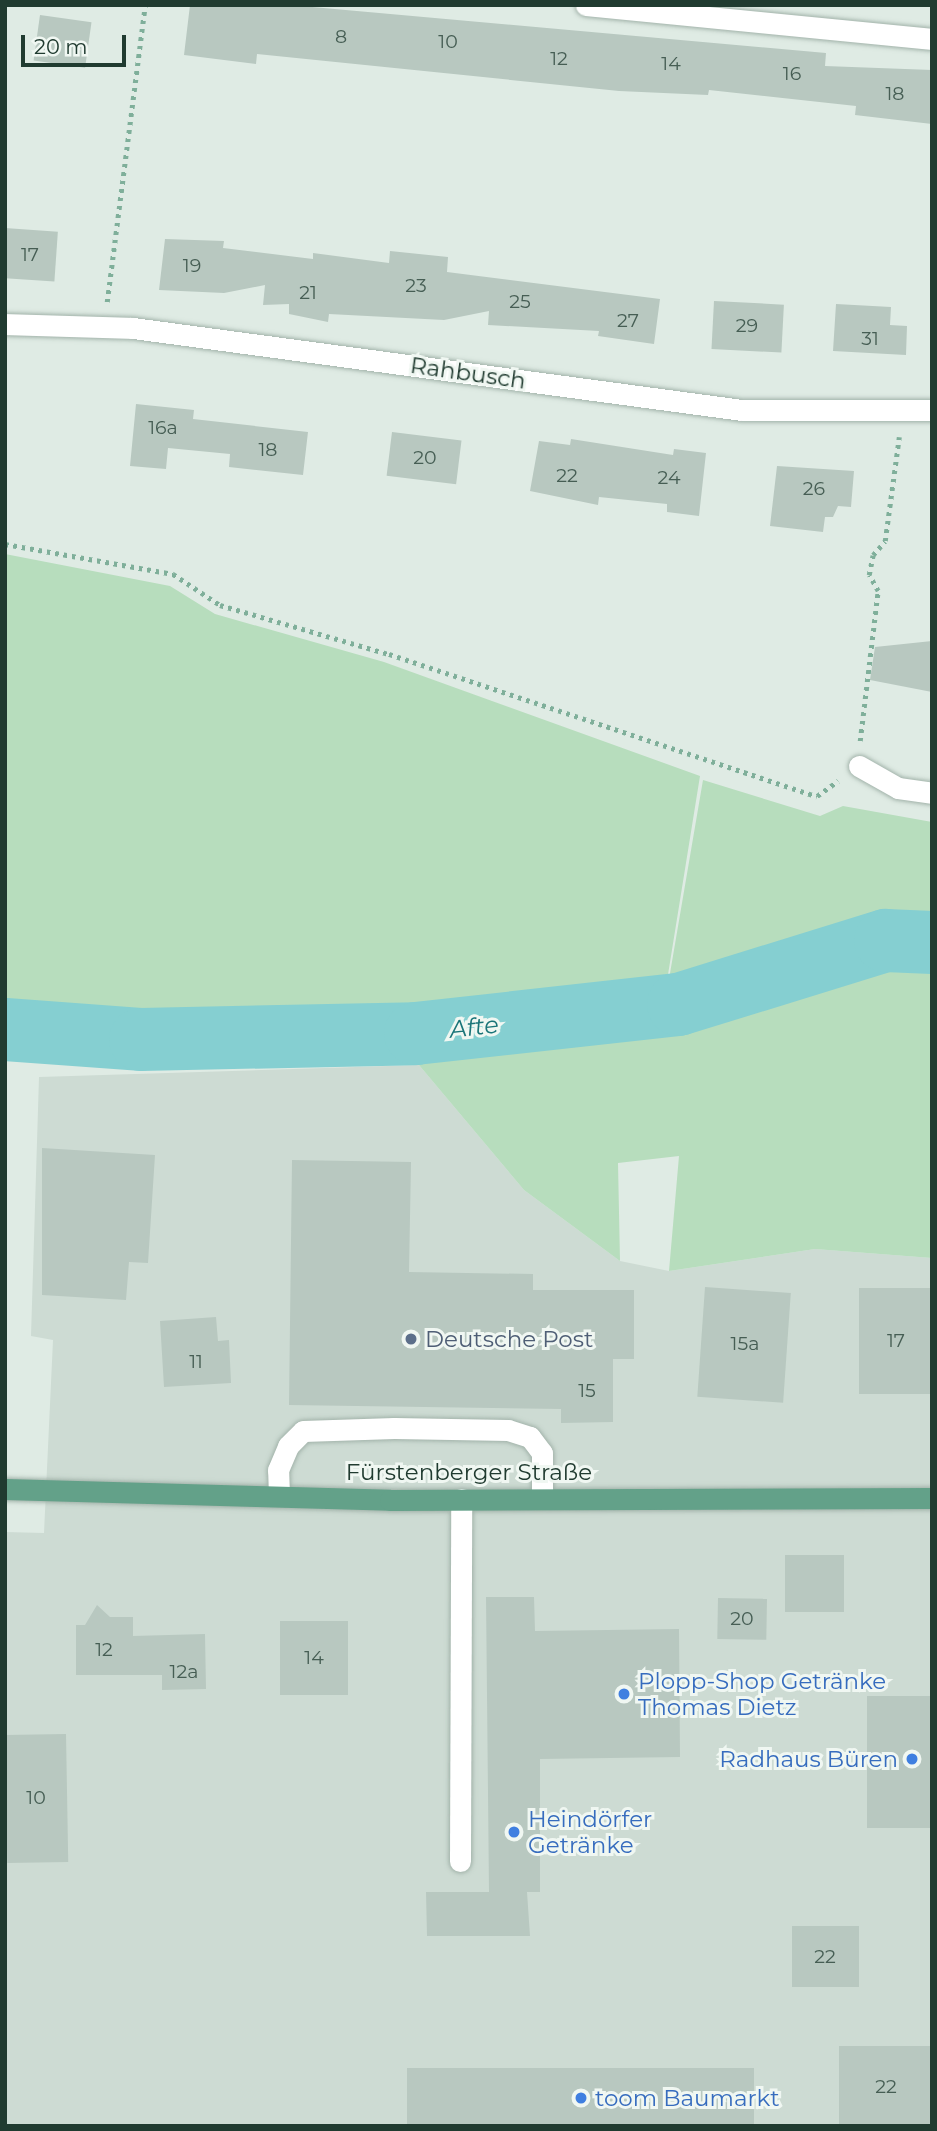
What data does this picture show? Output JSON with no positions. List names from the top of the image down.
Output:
{
  "streets": {
    "main road": ["Fürstenberger Straße"],
    "street": ["Rahbusch"]
  },
  "water": ["Afte"],
  "places": [
    "Deutsche Post",
    "Plopp-Shop Getränke Thomas Dietz",
    "Radhaus Büren",
    "Heindörfer Getränke",
    "toom Baumarkt"
  ],
  "house_numbers": [
    "8",
    "10",
    "12",
    "14",
    "16",
    "18",
    "17",
    "19",
    "23",
    "21",
    "25",
    "27",
    "29",
    "31",
    "16a",
    "18",
    "20",
    "22",
    "24",
    "26",
    "17",
    "15a",
    "11",
    "15",
    "20",
    "12",
    "14",
    "12a",
    "10",
    "22",
    "22"
  ],
  "scale_bar": "20 m"
}
